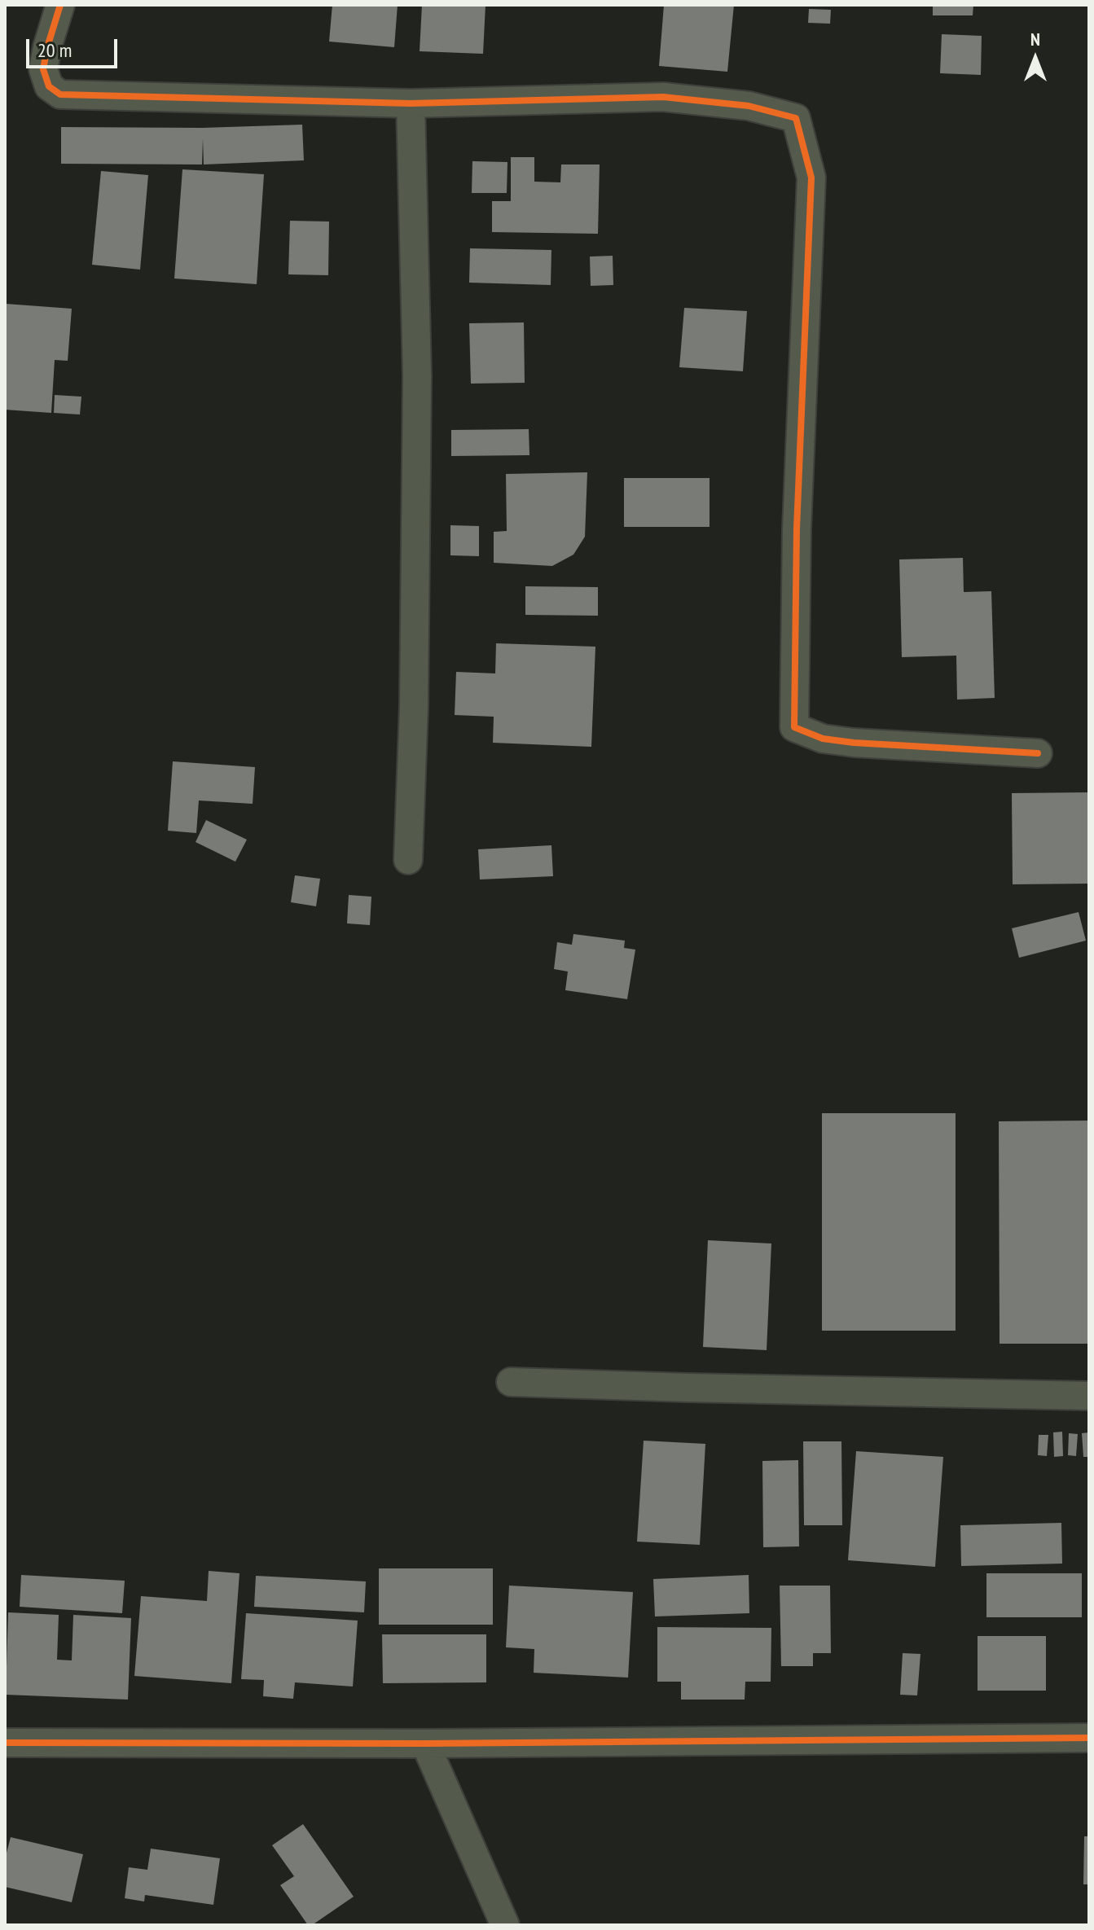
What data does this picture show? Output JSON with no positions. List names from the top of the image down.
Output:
{
  "scale_bar": "20 m",
  "north": "top"
}
